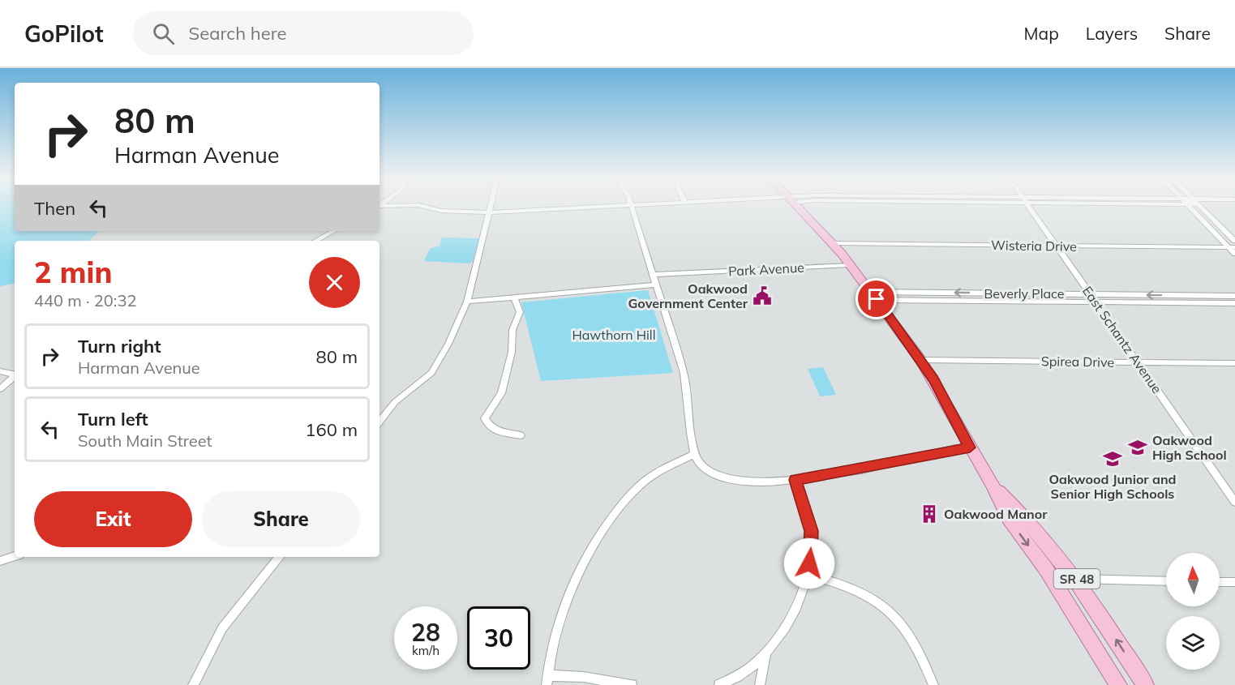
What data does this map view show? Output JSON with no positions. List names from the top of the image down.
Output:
{
  "streets": {
    "main road": ["SR 48"],
    "street": [
      "Wisteria Drive",
      "Park Avenue",
      "Beverly Place",
      "East Schantz Avenue",
      "Spirea Drive"
    ]
  },
  "crossings": [
    ["Wisteria Drive", "East Schantz Avenue"],
    ["Wisteria Drive", "SR 48"],
    ["Park Avenue", "SR 48"],
    ["Beverly Place", "East Schantz Avenue"],
    ["Beverly Place", "SR 48"],
    ["East Schantz Avenue", "Spirea Drive"],
    ["Spirea Drive", "SR 48"]
  ],
  "parks": ["Hawthorn Hill"],
  "places": {
    "public building": ["Oakwood Government Center"],
    "school or university": ["Oakwood High School", "Oakwood Junior and Senior High Schools"],
    "building": ["Oakwood Manor"]
  },
  "north": "top",
  "page": {
    "header": "GoPilot",
    "search": "Search here",
    "nav": ["Map", "Layers", "Share"],
    "turn": ["80 m", "Harman Avenue"],
    "then": "Then",
    "heading": ["2 min", "440 m · 20:32"],
    "list": [
      {
        "name": "Turn right",
        "note": "Harman Avenue",
        "value": "80 m"
      },
      {
        "name": "Turn left",
        "note": "South Main Street",
        "value": "160 m"
      }
    ],
    "buttons": ["Exit", "Share"],
    "speed": "28 km/h",
    "limit": "30"
  }
}
